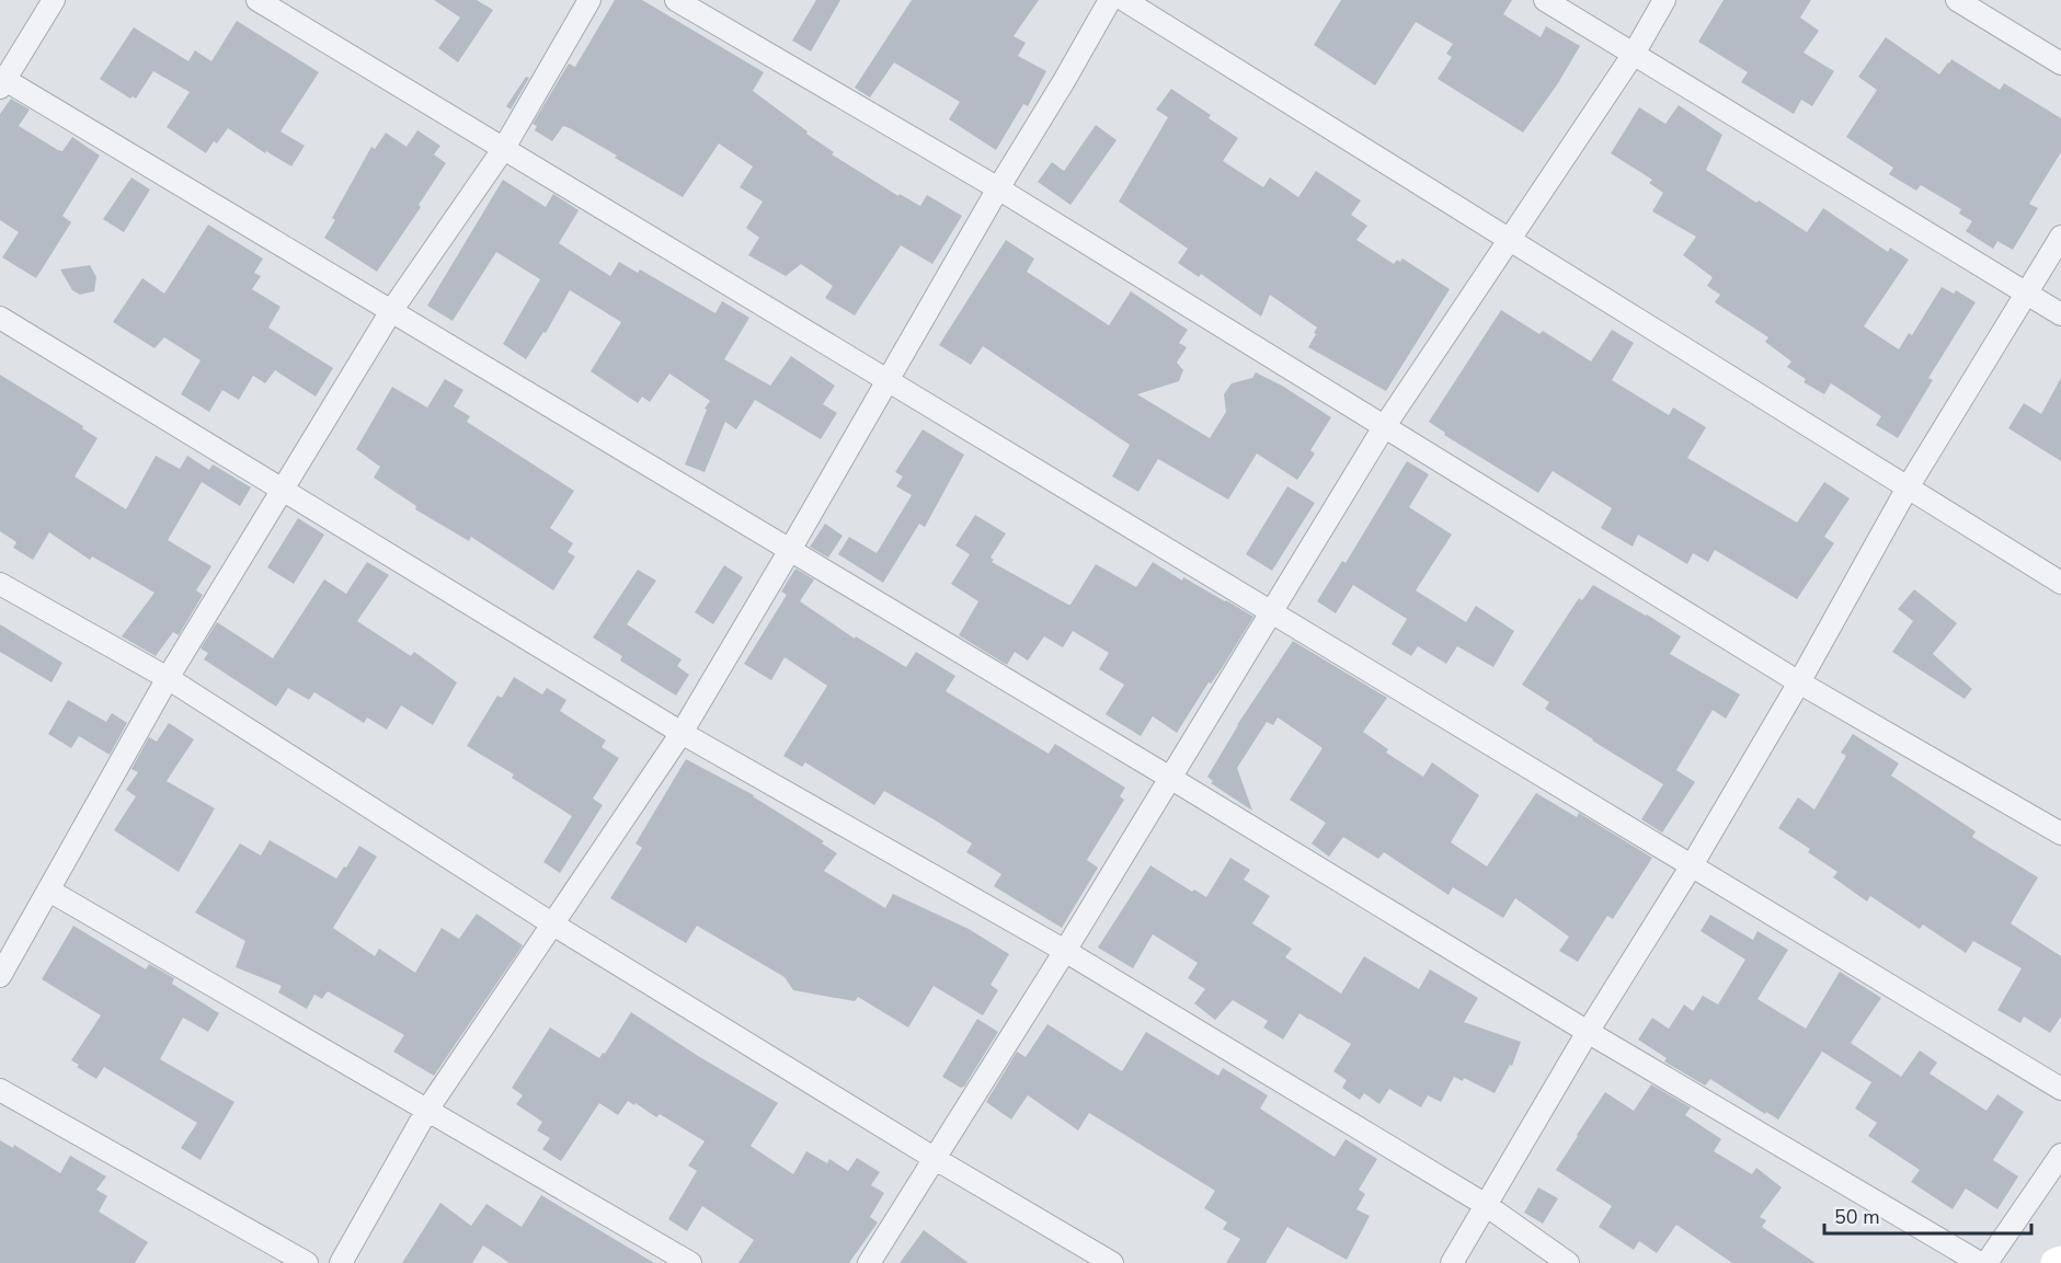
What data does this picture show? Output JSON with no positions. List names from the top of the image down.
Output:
{
  "scale_bar": "50 m"
}
